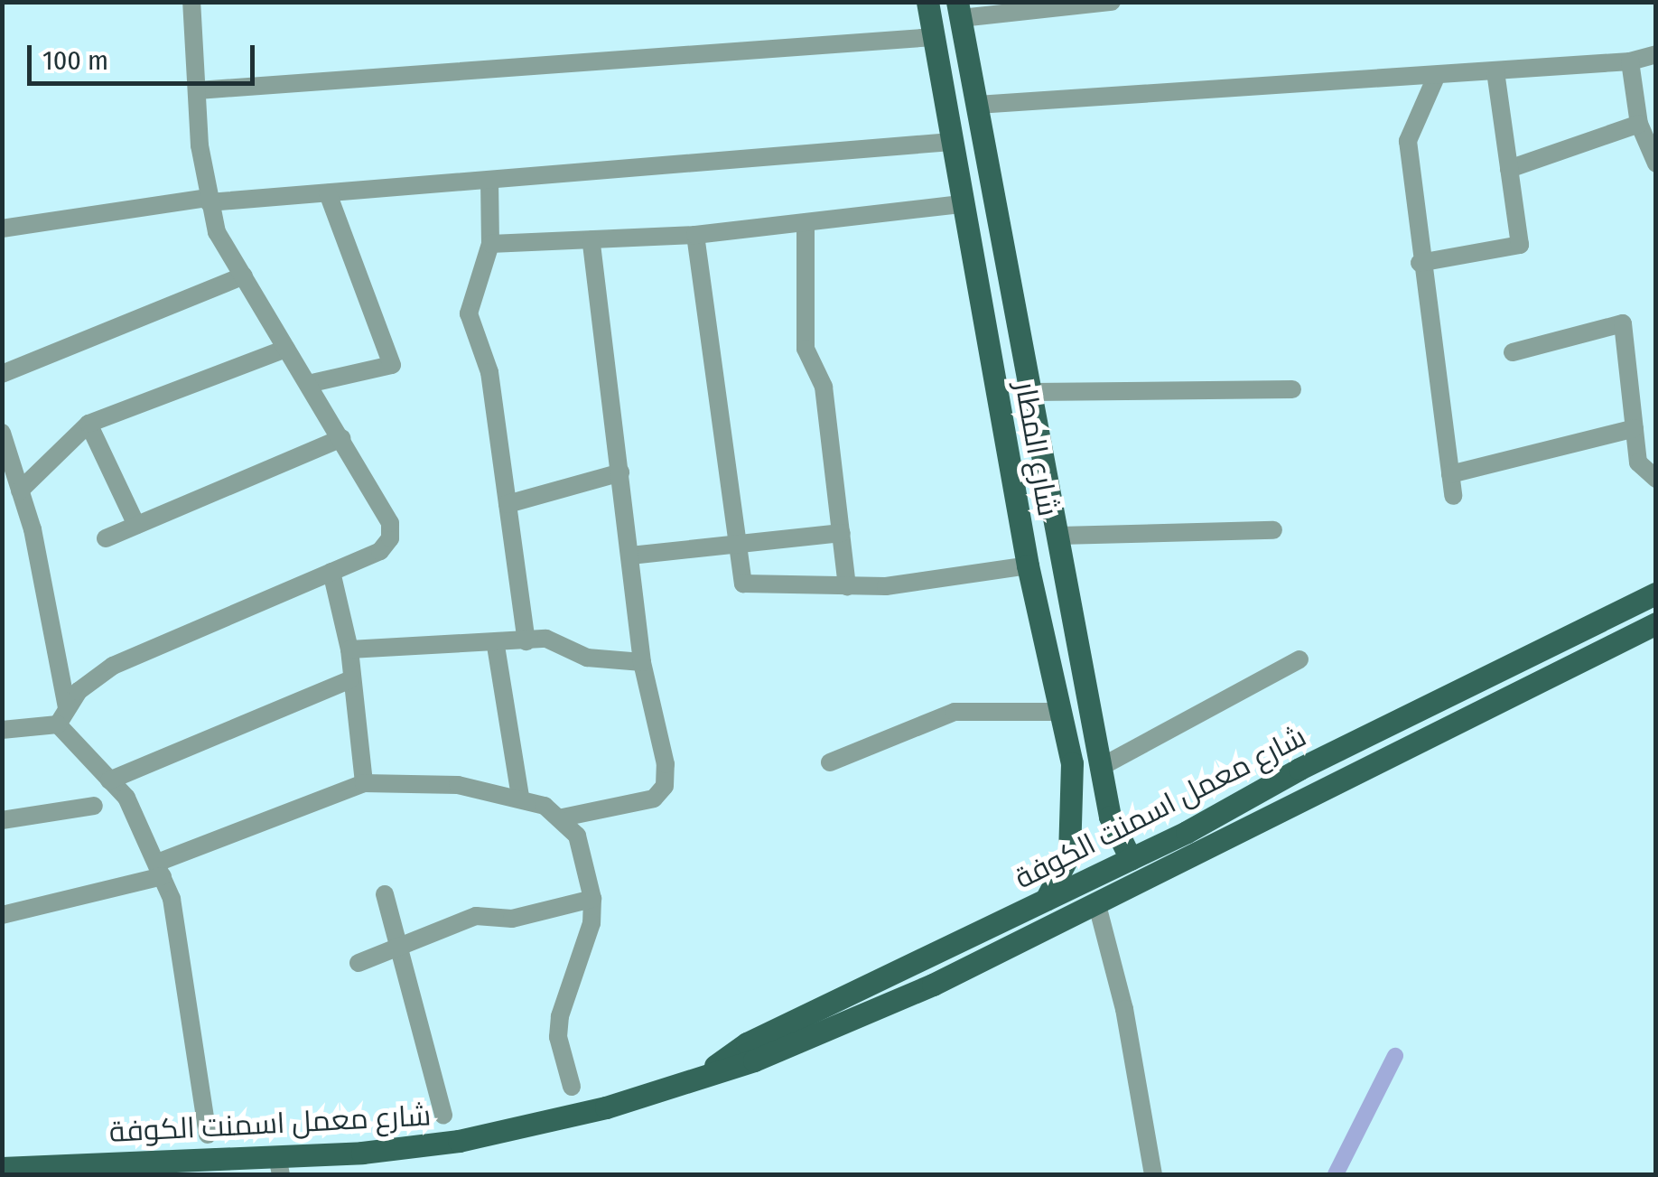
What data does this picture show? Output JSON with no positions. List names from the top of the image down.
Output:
{
  "streets": {
    "main road": ["شارع المطار", "شارع معمل اسمنت الكوفة"]
  },
  "crossings": [
    ["شارع المطار", "شارع معمل اسمنت الكوفة"]
  ],
  "scale_bar": "100 m"
}
